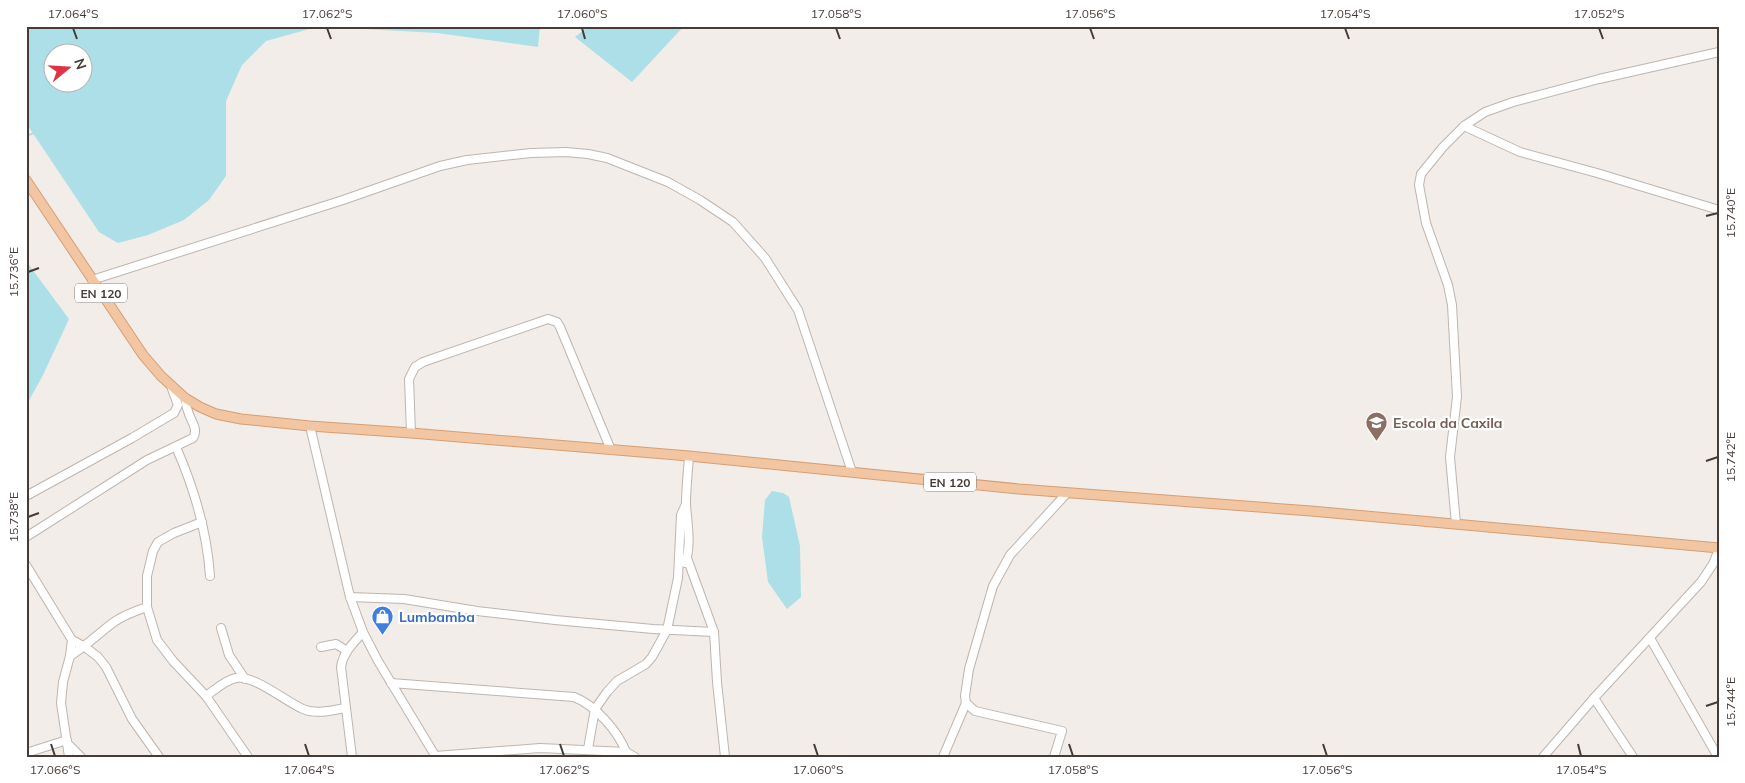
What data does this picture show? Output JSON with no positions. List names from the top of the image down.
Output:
{
  "streets": {
    "main road": ["EN 120"]
  },
  "places": {
    "school or university": ["Escola da Caxila"],
    "shop": ["Lumbamba"]
  },
  "north": "right",
  "coordinates": [
    "17.064°S",
    "17.062°S",
    "17.060°S",
    "17.058°S",
    "17.056°S",
    "17.054°S",
    "17.052°S",
    "15.740°E",
    "15.736°E",
    "15.742°E",
    "15.738°E",
    "15.744°E",
    "17.066°S"
  ]
}
